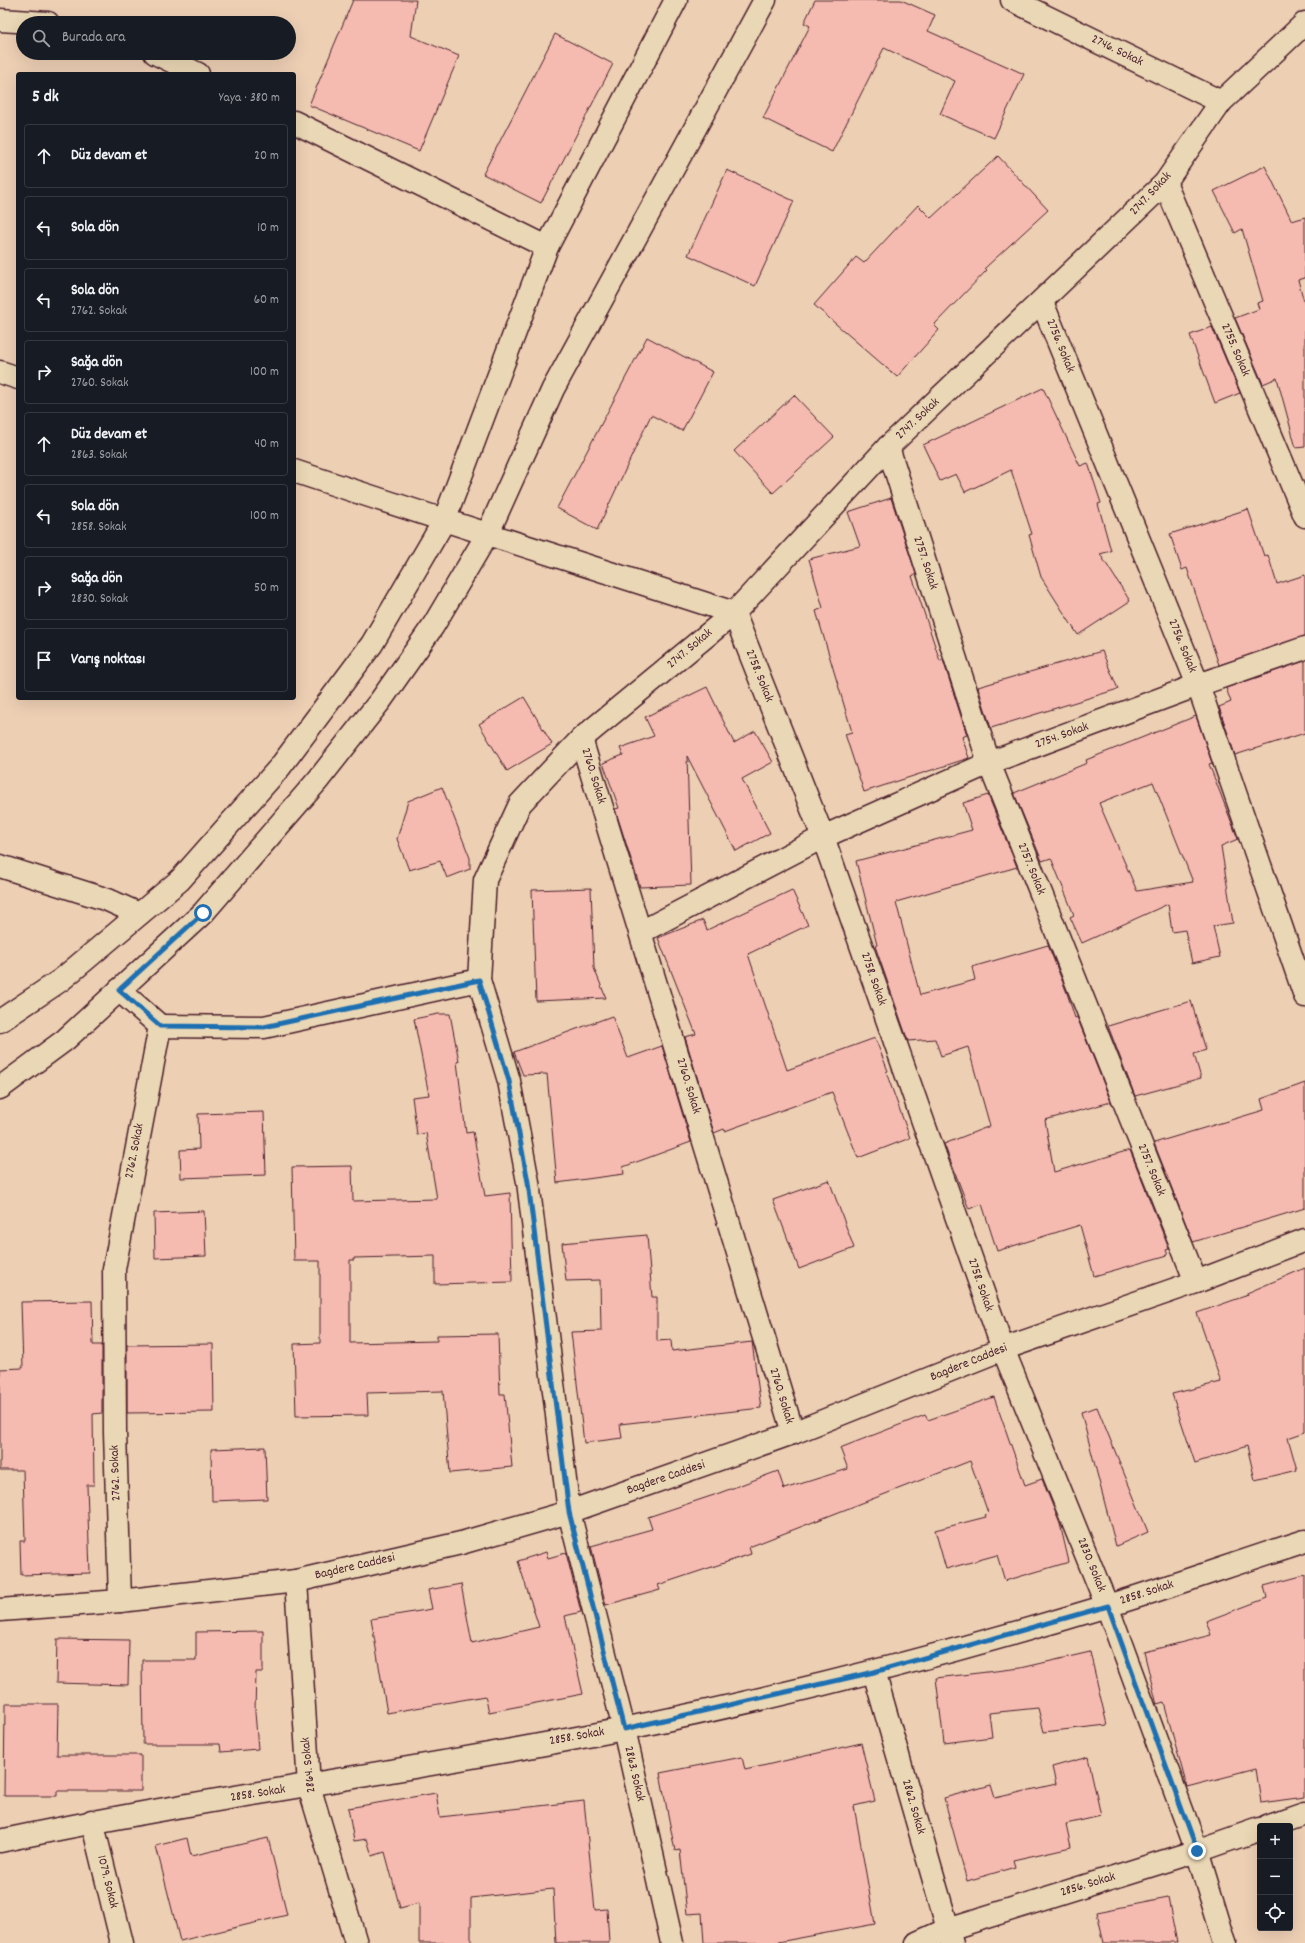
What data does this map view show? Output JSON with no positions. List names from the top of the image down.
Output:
{
  "streets": {
    "street": [
      "2746. Sokak",
      "2747. Sokak",
      "2756. Sokak",
      "2755. Sokak",
      "2757. Sokak",
      "2758. Sokak",
      "2754. Sokak",
      "2760. Sokak",
      "2762. Sokak",
      "Bagdere Caddesi",
      "2830. Sokak",
      "2858. Sokak",
      "2864. Sokak",
      "2863. Sokak",
      "2862. Sokak",
      "1079. Sokak",
      "2856. Sokak"
    ]
  },
  "crossings": [
    ["2746. Sokak", "2747. Sokak"],
    ["2747. Sokak", "2756. Sokak"],
    ["2747. Sokak", "2755. Sokak"],
    ["2747. Sokak", "2757. Sokak"],
    ["2747. Sokak", "2758. Sokak"],
    ["2747. Sokak", "2760. Sokak"],
    ["2756. Sokak", "2754. Sokak"],
    ["2757. Sokak", "2754. Sokak"],
    ["2757. Sokak", "Bagdere Caddesi"],
    ["2758. Sokak", "2754. Sokak"],
    ["2758. Sokak", "Bagdere Caddesi"],
    ["2758. Sokak", "2830. Sokak"],
    ["2754. Sokak", "2760. Sokak"],
    ["2760. Sokak", "Bagdere Caddesi"],
    ["2762. Sokak", "Bagdere Caddesi"],
    ["Bagdere Caddesi", "2830. Sokak"],
    ["Bagdere Caddesi", "2864. Sokak"],
    ["Bagdere Caddesi", "2863. Sokak"],
    ["2830. Sokak", "2858. Sokak"],
    ["2830. Sokak", "2856. Sokak"],
    ["2858. Sokak", "2864. Sokak"],
    ["2858. Sokak", "2863. Sokak"],
    ["2858. Sokak", "2862. Sokak"],
    ["2858. Sokak", "1079. Sokak"],
    ["2862. Sokak", "2856. Sokak"]
  ],
  "page": {
    "search": "Burada ara",
    "heading": ["5 dk", "Yaya · 380 m"],
    "list": [
      ["Düz devam et", "20 m"],
      ["Sola dön", "10 m"],
      ["Sola dön", "2762. Sokak", "60 m"],
      ["Sağa dön", "2760. Sokak", "100 m"],
      ["Düz devam et", "2863. Sokak", "40 m"],
      ["Sola dön", "2858. Sokak", "100 m"],
      ["Sağa dön", "2830. Sokak", "50 m"],
      "Varış noktası"
    ],
    "map_buttons": ["+", "−"]
  }
}
